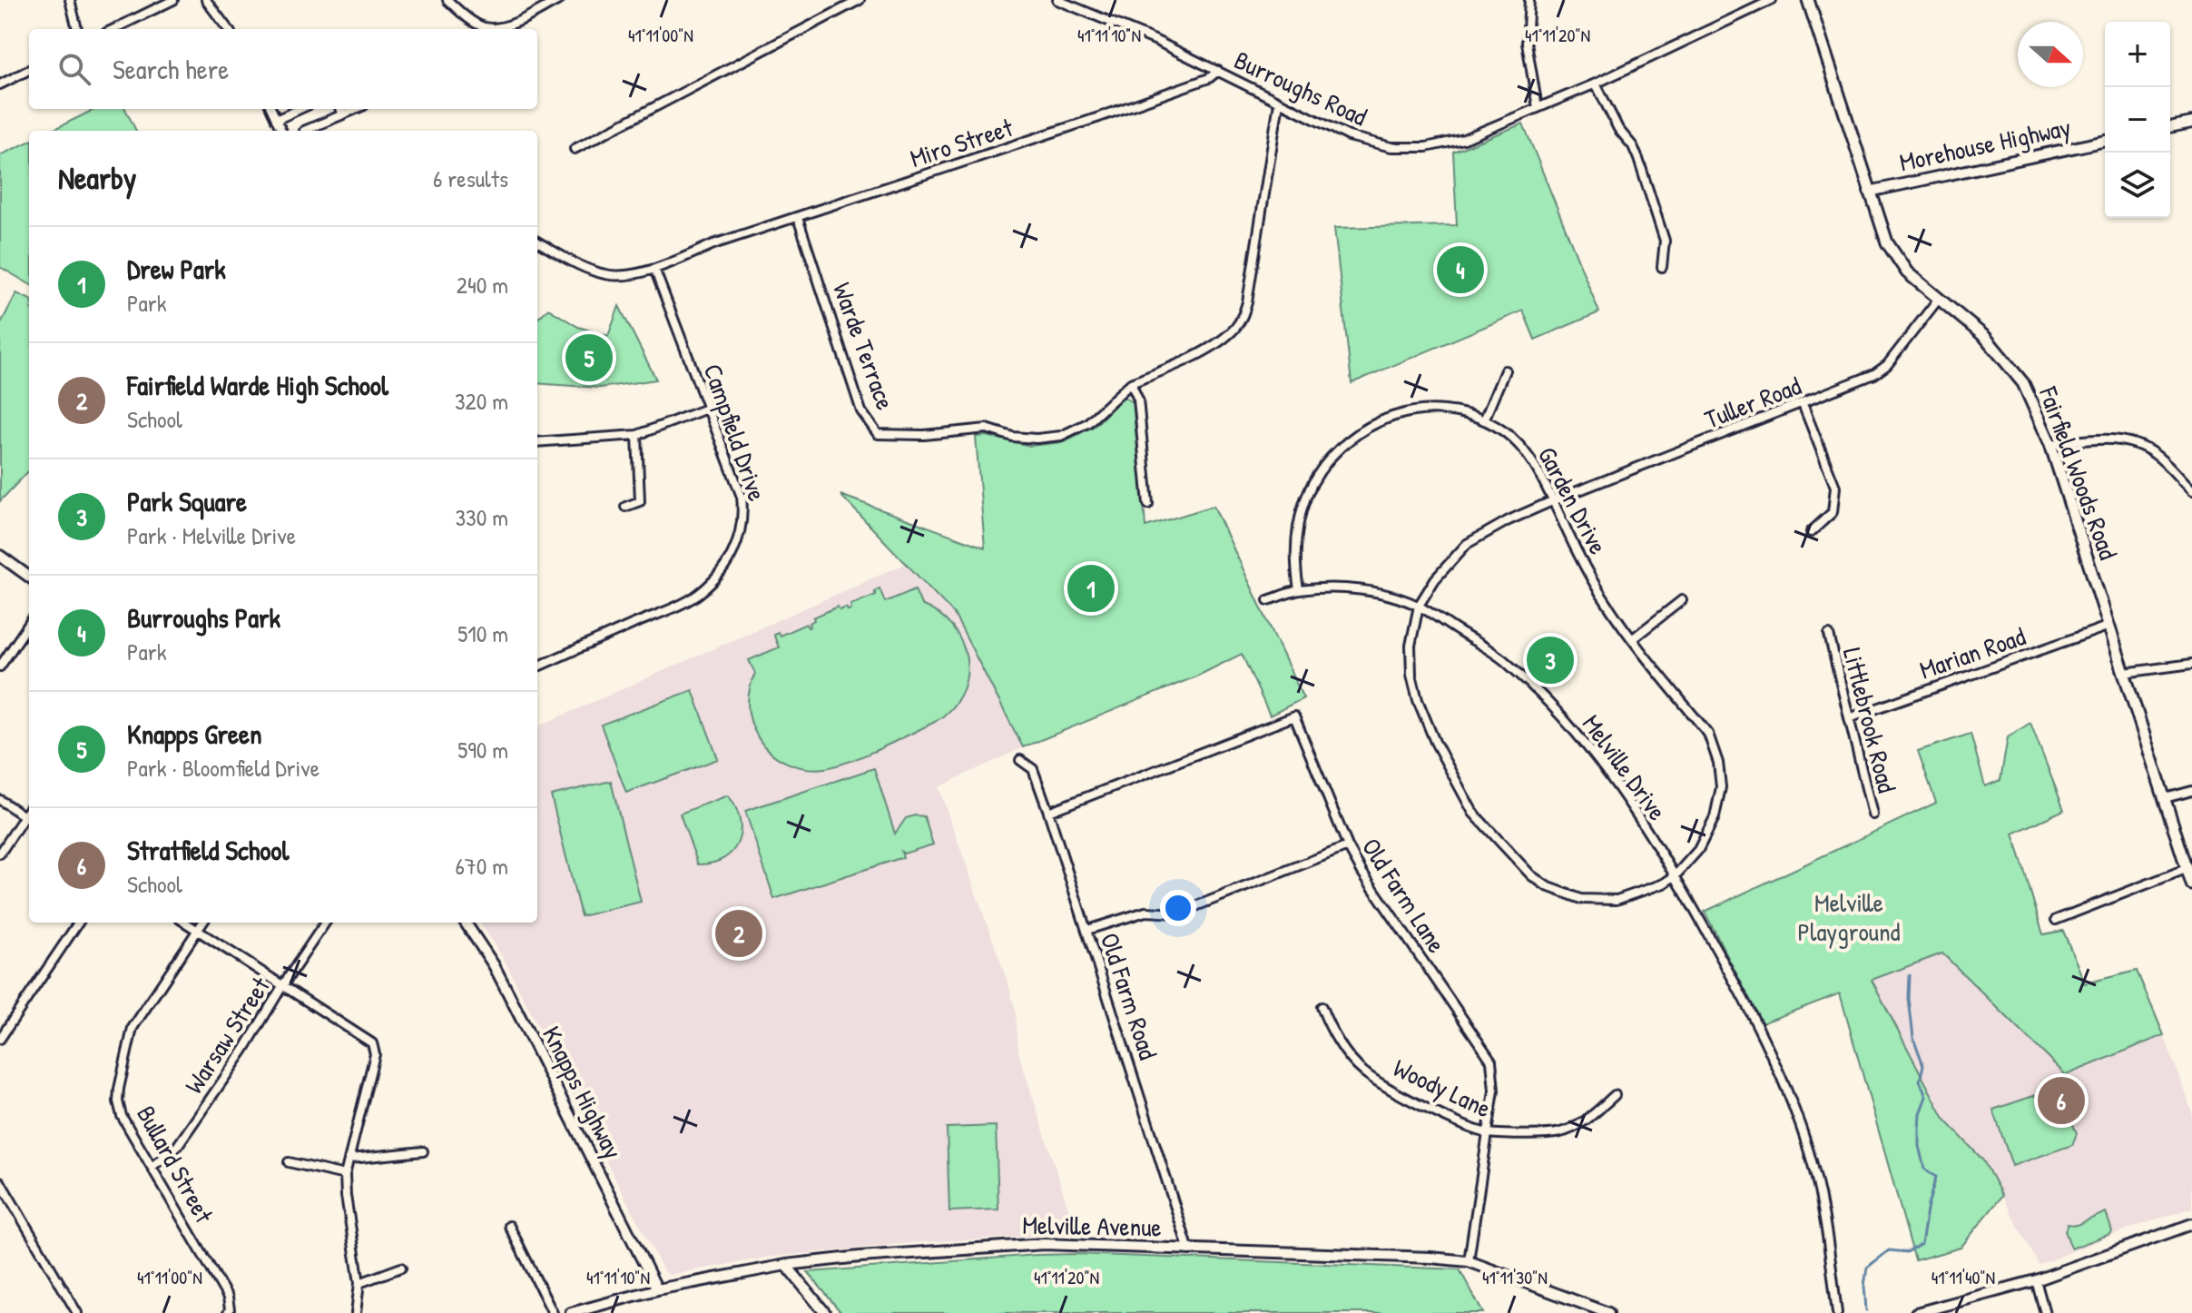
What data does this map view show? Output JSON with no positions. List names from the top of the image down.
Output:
{
  "streets": {
    "main road": ["Fairfield Woods Road"],
    "street": [
      "Burroughs Road",
      "Miro Street",
      "Morehouse Highway",
      "Warde Terrace",
      "Tuller Road",
      "Campfield Drive",
      "Garden Drive",
      "Marian Road",
      "Littlebrook Road",
      "Melville Drive",
      "Old Farm Lane",
      "Old Farm Road",
      "Warsaw Street",
      "Woody Lane",
      "Knapps Highway",
      "Bullard Street",
      "Melville Avenue"
    ]
  },
  "crossings": [
    ["Burroughs Road", "Miro Street"],
    ["Burroughs Road", "Warde Terrace"],
    ["Miro Street", "Warde Terrace"],
    ["Miro Street", "Campfield Drive"],
    ["Morehouse Highway", "Fairfield Woods Road"],
    ["Tuller Road", "Fairfield Woods Road"],
    ["Tuller Road", "Garden Drive"],
    ["Tuller Road", "Melville Drive"],
    ["Fairfield Woods Road", "Marian Road"],
    ["Garden Drive", "Melville Drive"],
    ["Marian Road", "Littlebrook Road"],
    ["Old Farm Lane", "Old Farm Road"],
    ["Old Farm Lane", "Woody Lane"],
    ["Old Farm Lane", "Melville Avenue"],
    ["Old Farm Road", "Melville Avenue"],
    ["Warsaw Street", "Bullard Street"],
    ["Knapps Highway", "Melville Avenue"]
  ],
  "parks": ["Melville Playground"],
  "north": "right",
  "page": {
    "map_buttons": ["+", "−"],
    "search": "Search here",
    "heading": ["Nearby", "6 results"],
    "list": [
      {
        "mark": "1",
        "name": "Drew Park",
        "note": "Park",
        "value": "240 m"
      },
      {
        "mark": "2",
        "name": "Fairfield Warde High School",
        "note": "School",
        "value": "320 m"
      },
      {
        "mark": "3",
        "name": "Park Square",
        "note": "Park · Melville Drive",
        "value": "330 m"
      },
      {
        "mark": "4",
        "name": "Burroughs Park",
        "note": "Park",
        "value": "510 m"
      },
      {
        "mark": "5",
        "name": "Knapps Green",
        "note": "Park · Bloomfield Drive",
        "value": "590 m"
      },
      {
        "mark": "6",
        "name": "Stratfield School",
        "note": "School",
        "value": "670 m"
      }
    ],
    "pins": [
      "4",
      "5",
      "1",
      "3",
      "2",
      "6"
    ]
  },
  "coordinates": [
    "41°11'00\"N",
    "41°11'10\"N",
    "41°11'20\"N",
    "41°11'30\"N",
    "41°11'40\"N"
  ]
}
